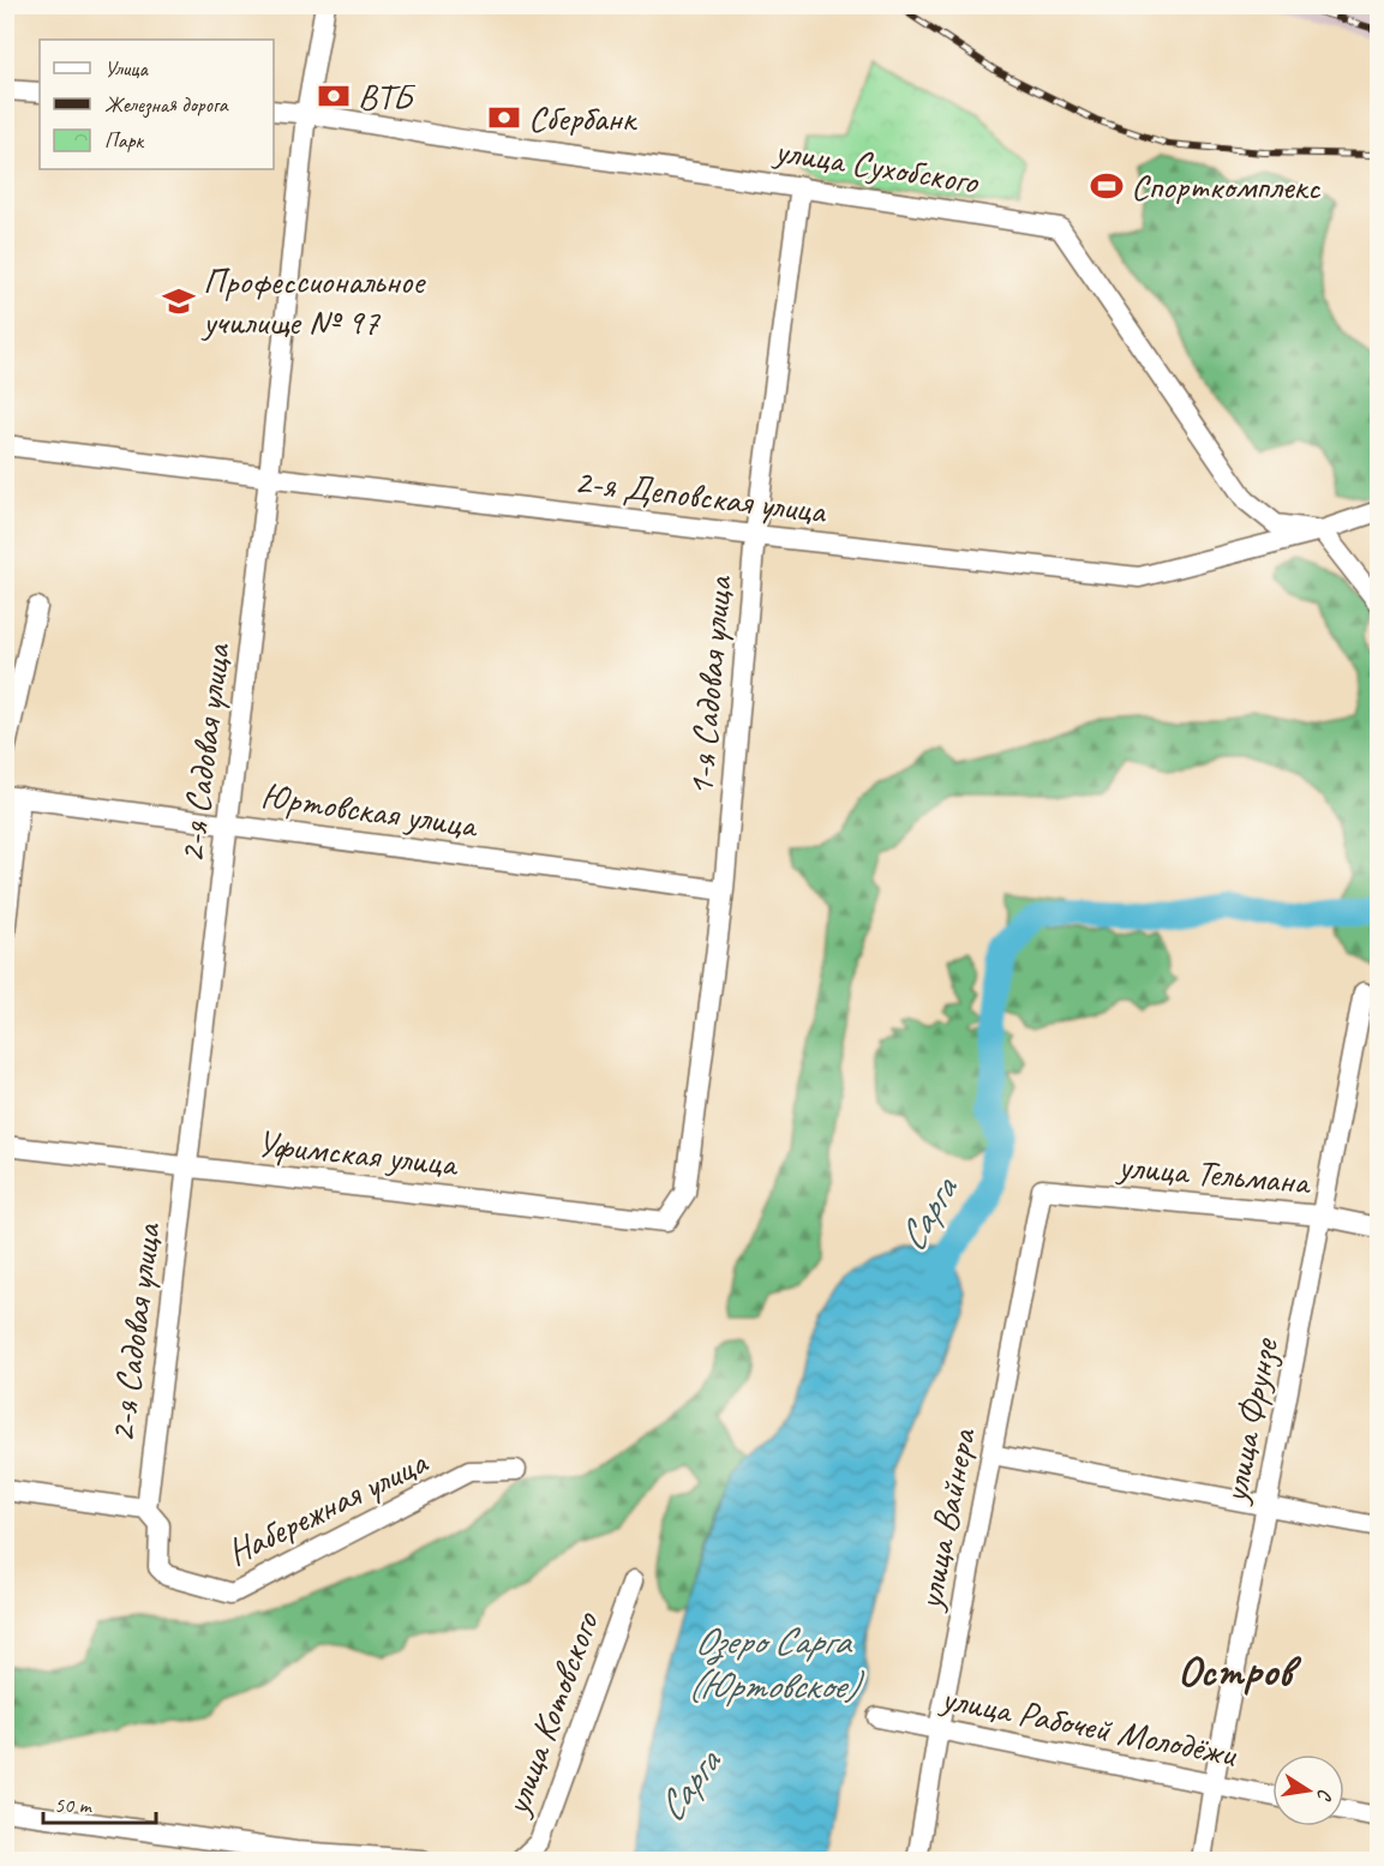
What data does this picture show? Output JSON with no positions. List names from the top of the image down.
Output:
{
  "streets": {
    "street": [
      "улица Сухобского",
      "2-я Деповская улица",
      "1-я Садовая улица",
      "2-я Садовая улица",
      "Юртовская улица",
      "Уфимская улица",
      "улица Тельмана",
      "улица Фрунзе",
      "Набережная улица",
      "улица Вайнера",
      "улица Котовского",
      "улица Рабочей Молодёжи"
    ]
  },
  "crossings": [
    ["улица Сухобского", "2-я Деповская улица"],
    ["улица Сухобского", "1-я Садовая улица"],
    ["улица Сухобского", "2-я Садовая улица"],
    ["2-я Деповская улица", "1-я Садовая улица"],
    ["2-я Деповская улица", "2-я Садовая улица"],
    ["1-я Садовая улица", "Юртовская улица"],
    ["1-я Садовая улица", "Уфимская улица"],
    ["2-я Садовая улица", "Юртовская улица"],
    ["2-я Садовая улица", "Уфимская улица"],
    ["2-я Садовая улица", "Набережная улица"],
    ["улица Тельмана", "улица Фрунзе"],
    ["улица Тельмана", "улица Вайнера"],
    ["улица Фрунзе", "улица Рабочей Молодёжи"],
    ["улица Вайнера", "улица Рабочей Молодёжи"]
  ],
  "districts": ["Остров"],
  "water": ["Сарга", "Озеро Сарга (Юртовское)"],
  "places": {
    "bank": ["ВТБ", "Сбербанк"],
    "sports": ["Спорткомплекс"],
    "school or university": ["Профессиональное училище № 97"]
  },
  "legend": ["Улица", "Железная дорога", "Парк"],
  "scale_bar": "50 m",
  "north": "right"
}
